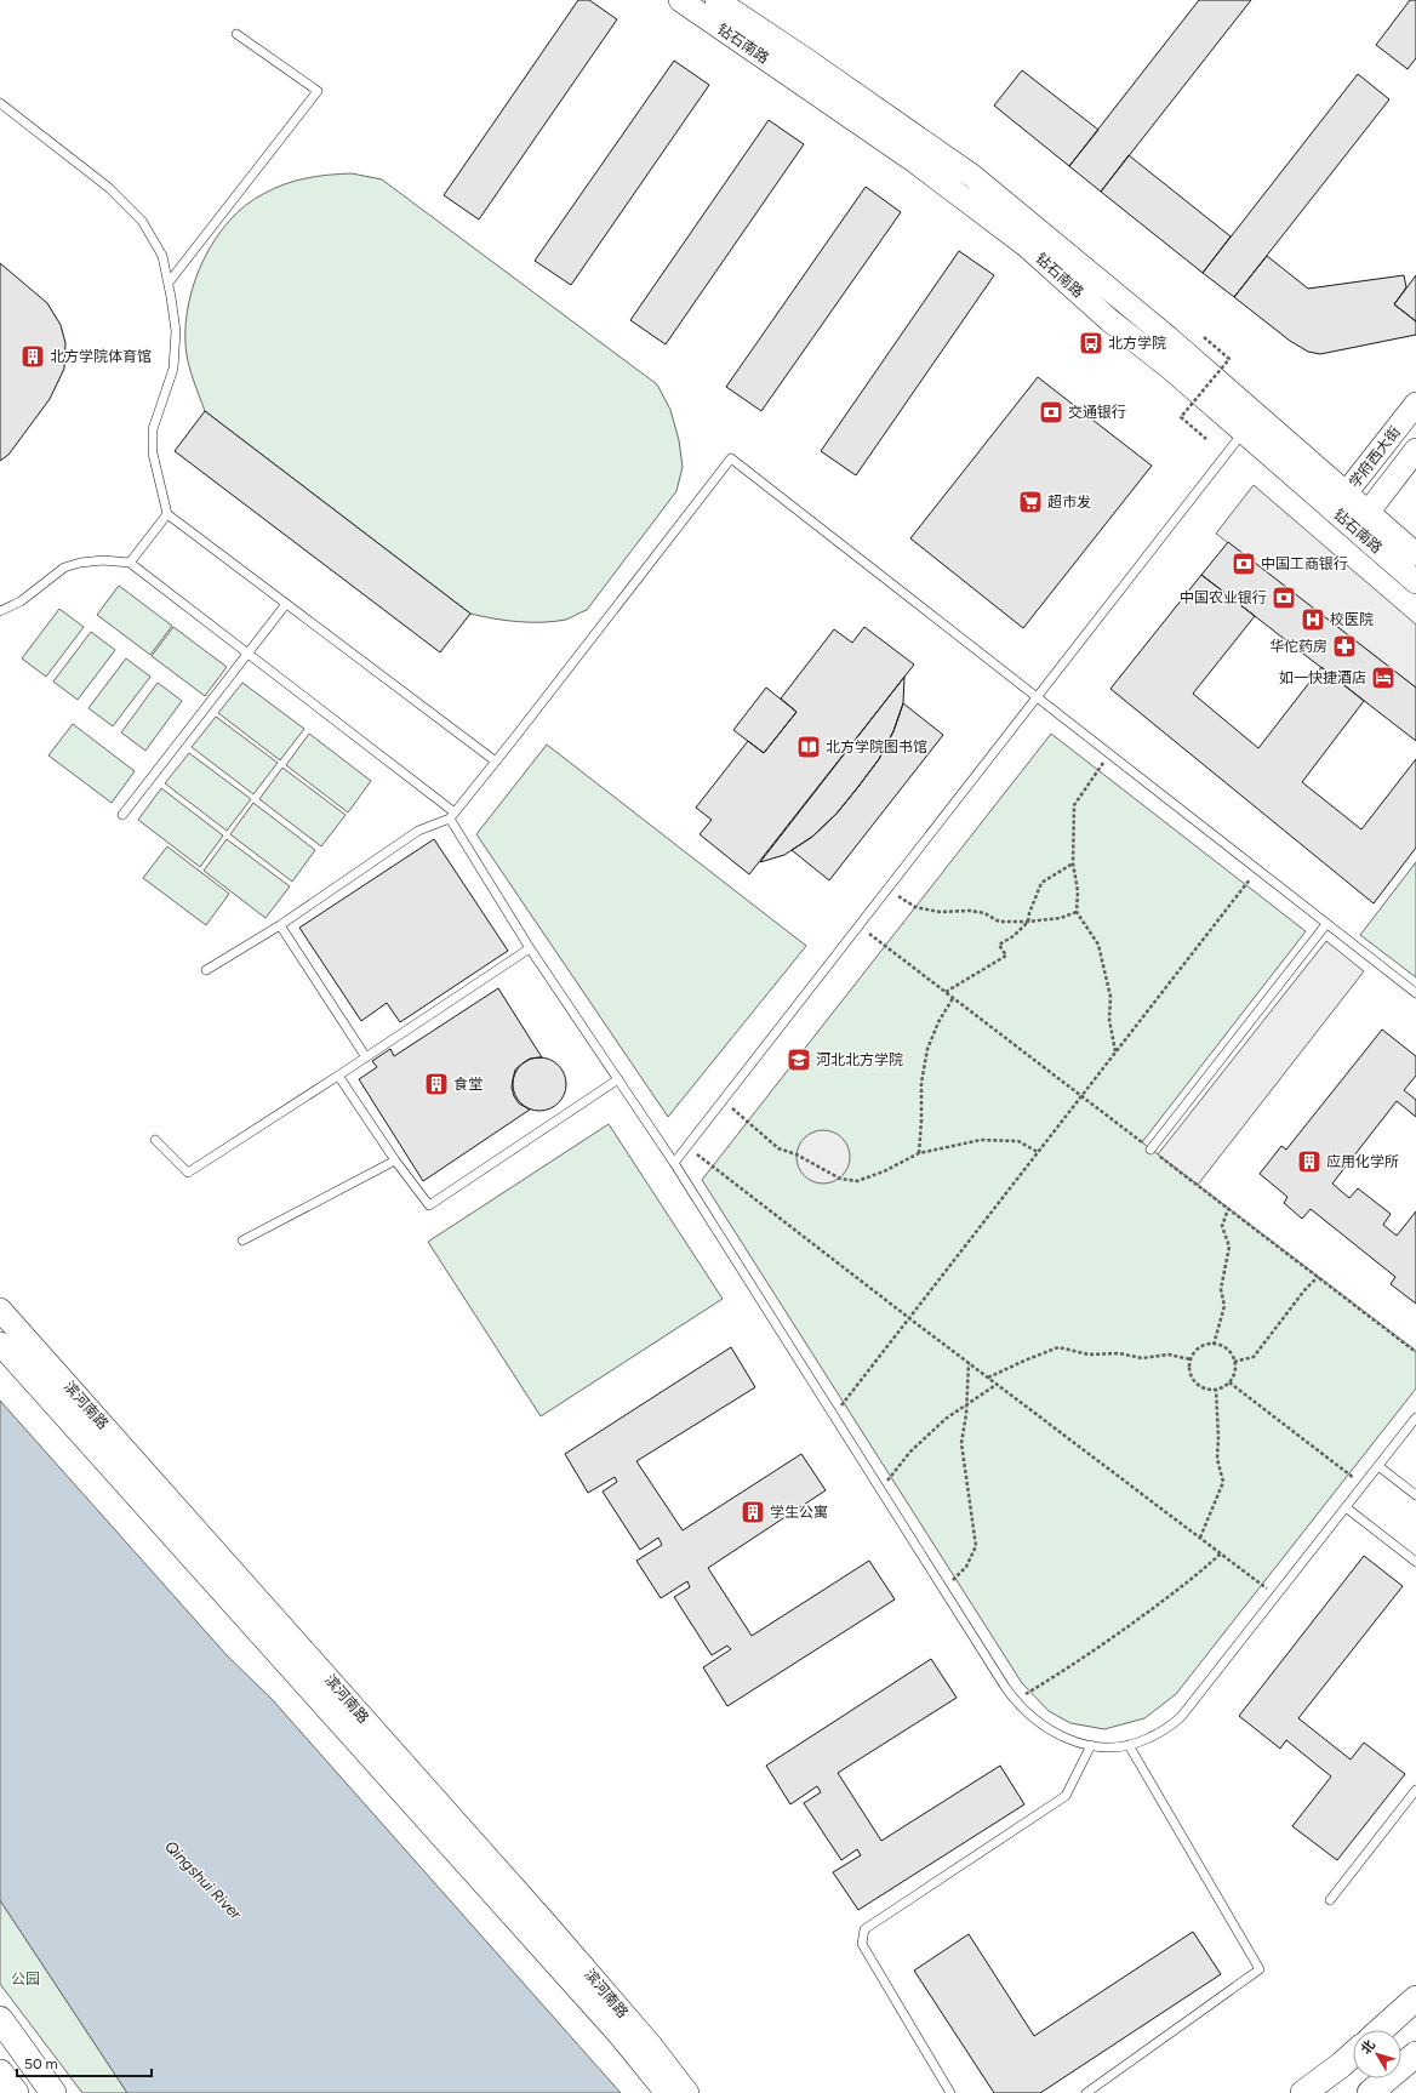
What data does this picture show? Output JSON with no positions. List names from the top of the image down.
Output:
{
  "streets": {
    "main road": ["钻石南路", "学府西大街", "滨河南路"]
  },
  "crossings": [
    ["钻石南路", "学府西大街"]
  ],
  "water": ["Qingshui River"],
  "parks": ["公园"],
  "places": {
    "bus stop": ["北方学院"],
    "building": [
      "北方学院体育馆",
      "食堂",
      "应用化学所",
      "学生公寓"
    ],
    "bank": ["交通银行", "中国工商银行", "中国农业银行"],
    "supermarket": ["超市发"],
    "hospital": ["校医院"],
    "pharmacy": ["华佗药房"],
    "hotel": ["如一快捷酒店"],
    "library": ["北方学院图书馆"],
    "school or university": ["河北北方学院"]
  },
  "scale_bar": "50 m",
  "north": "top left"
}
